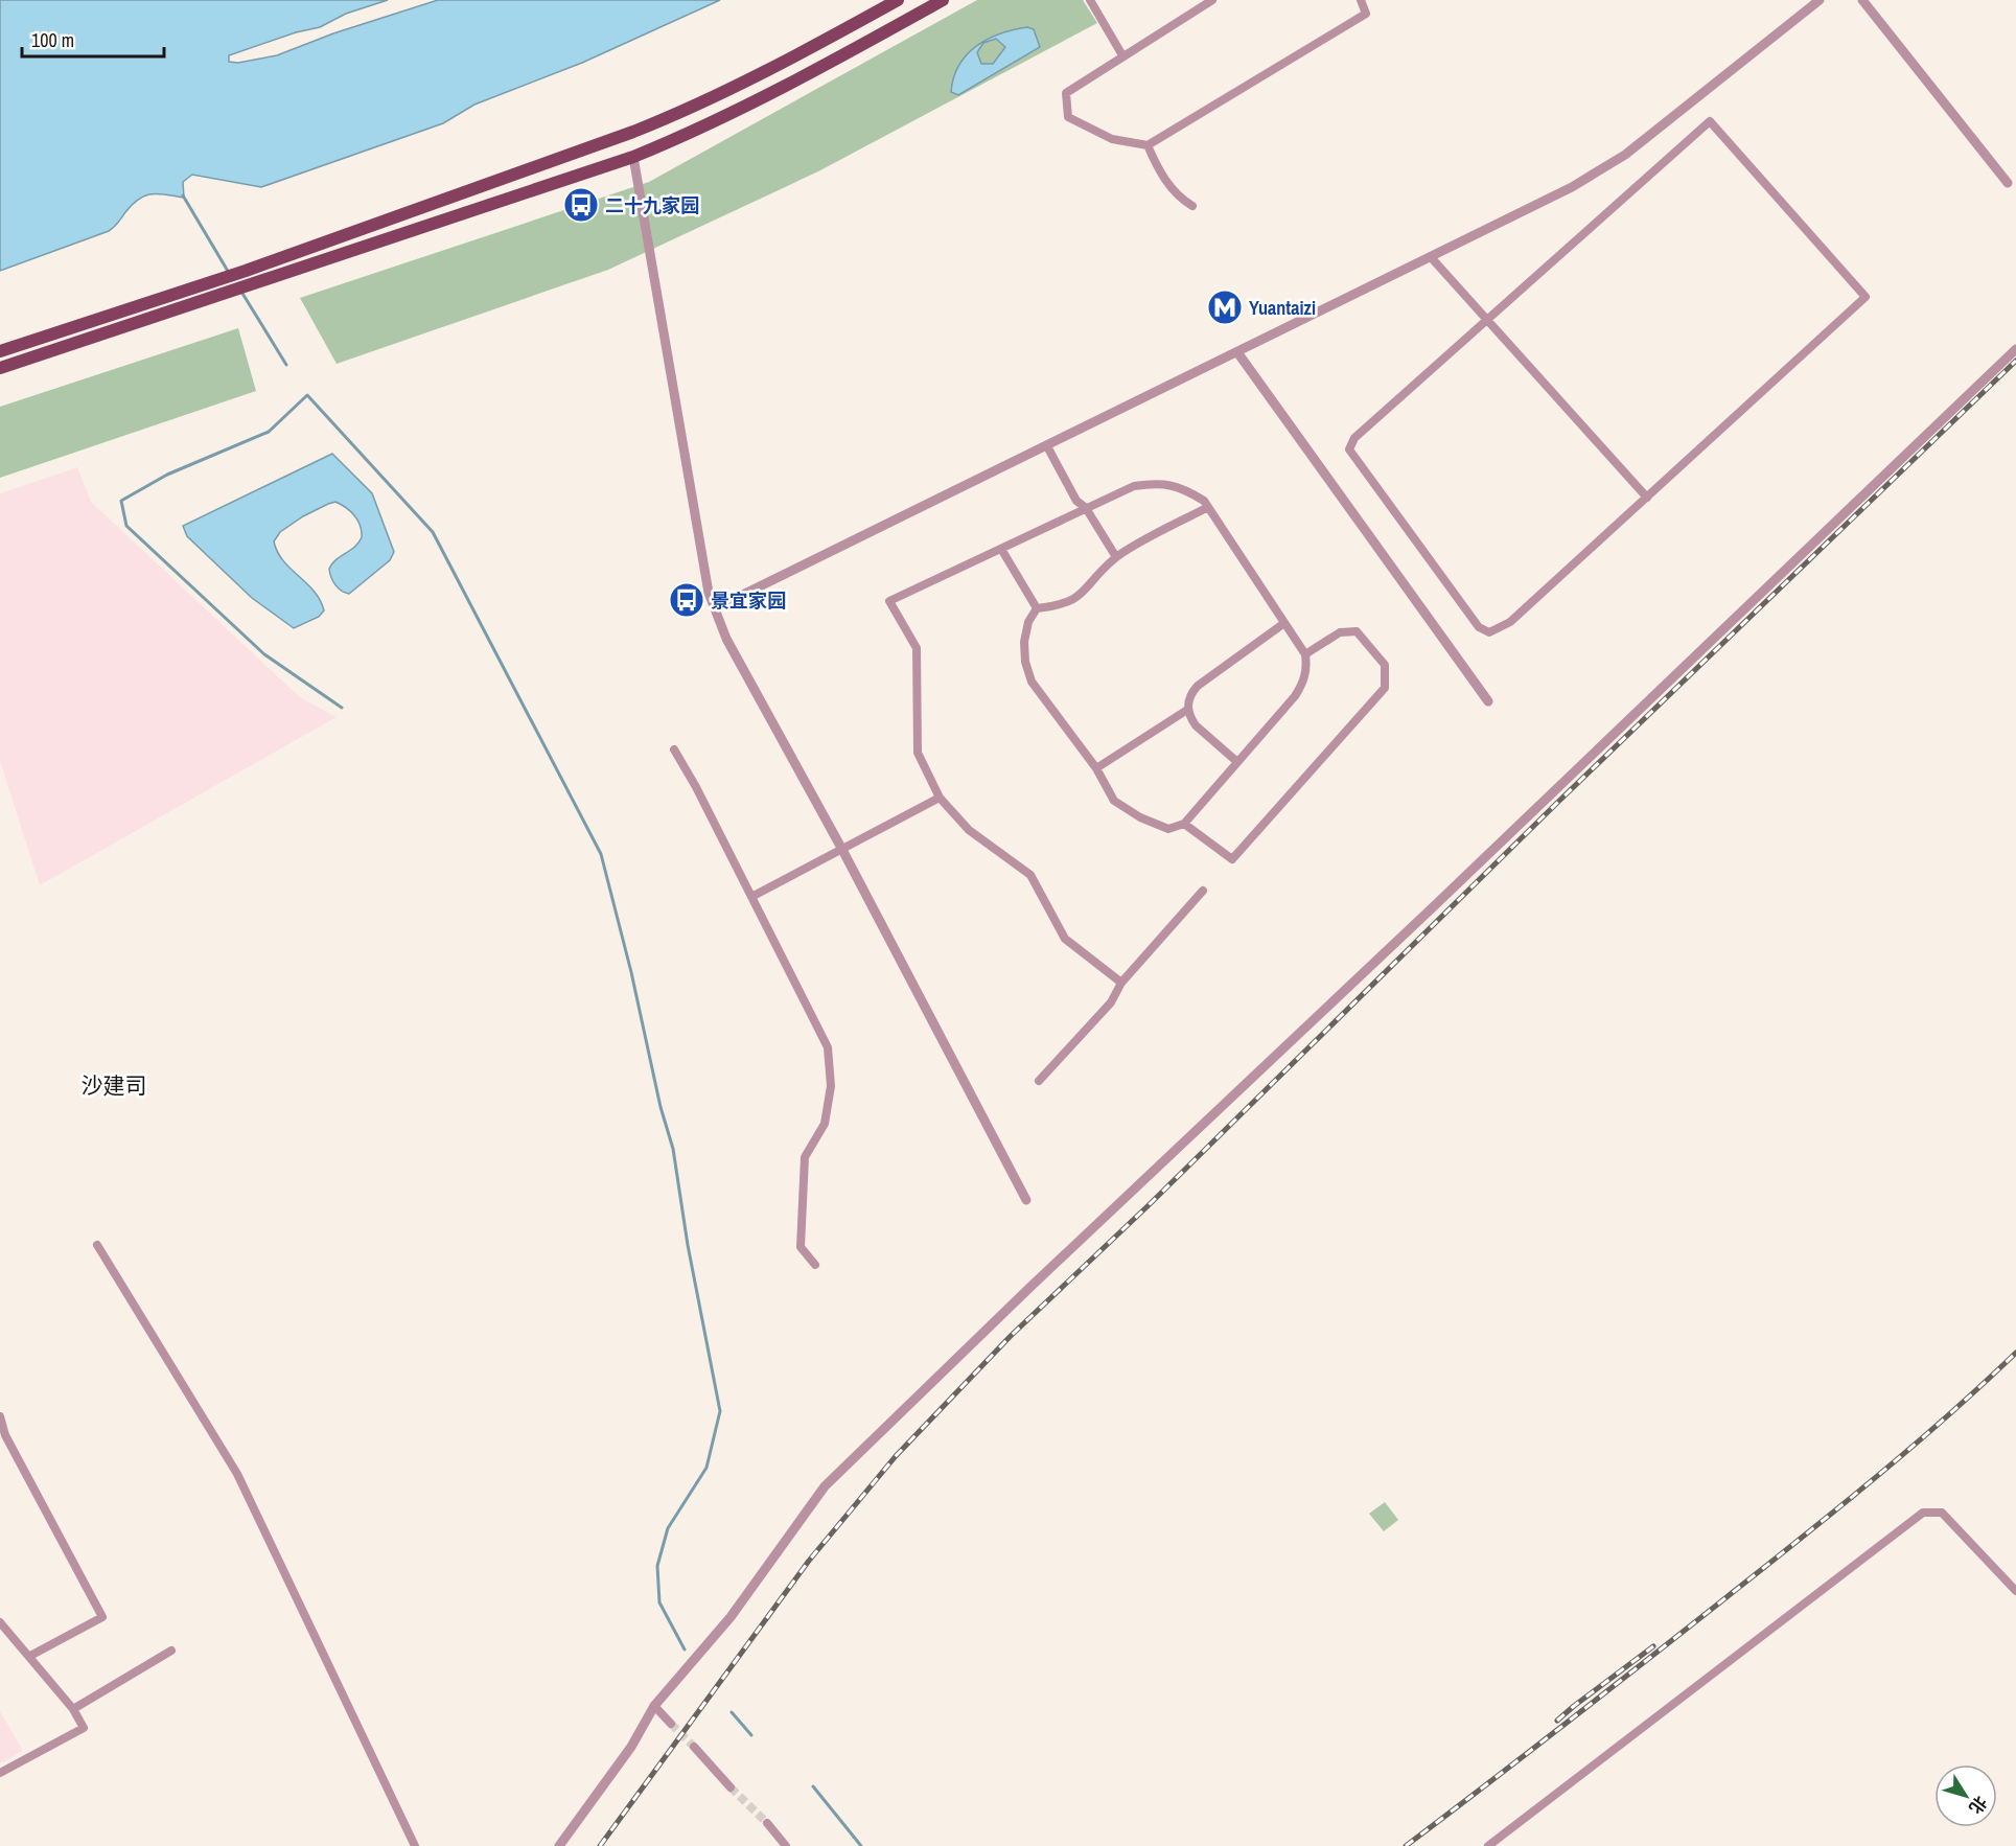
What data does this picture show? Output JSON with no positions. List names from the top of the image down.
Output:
{
  "districts": ["沙建司"],
  "places": {
    "bus stop": ["二十九家园", "景宜家园"],
    "metro station": ["Yuantaizi"]
  },
  "scale_bar": "100 m",
  "north": "bottom right"
}
